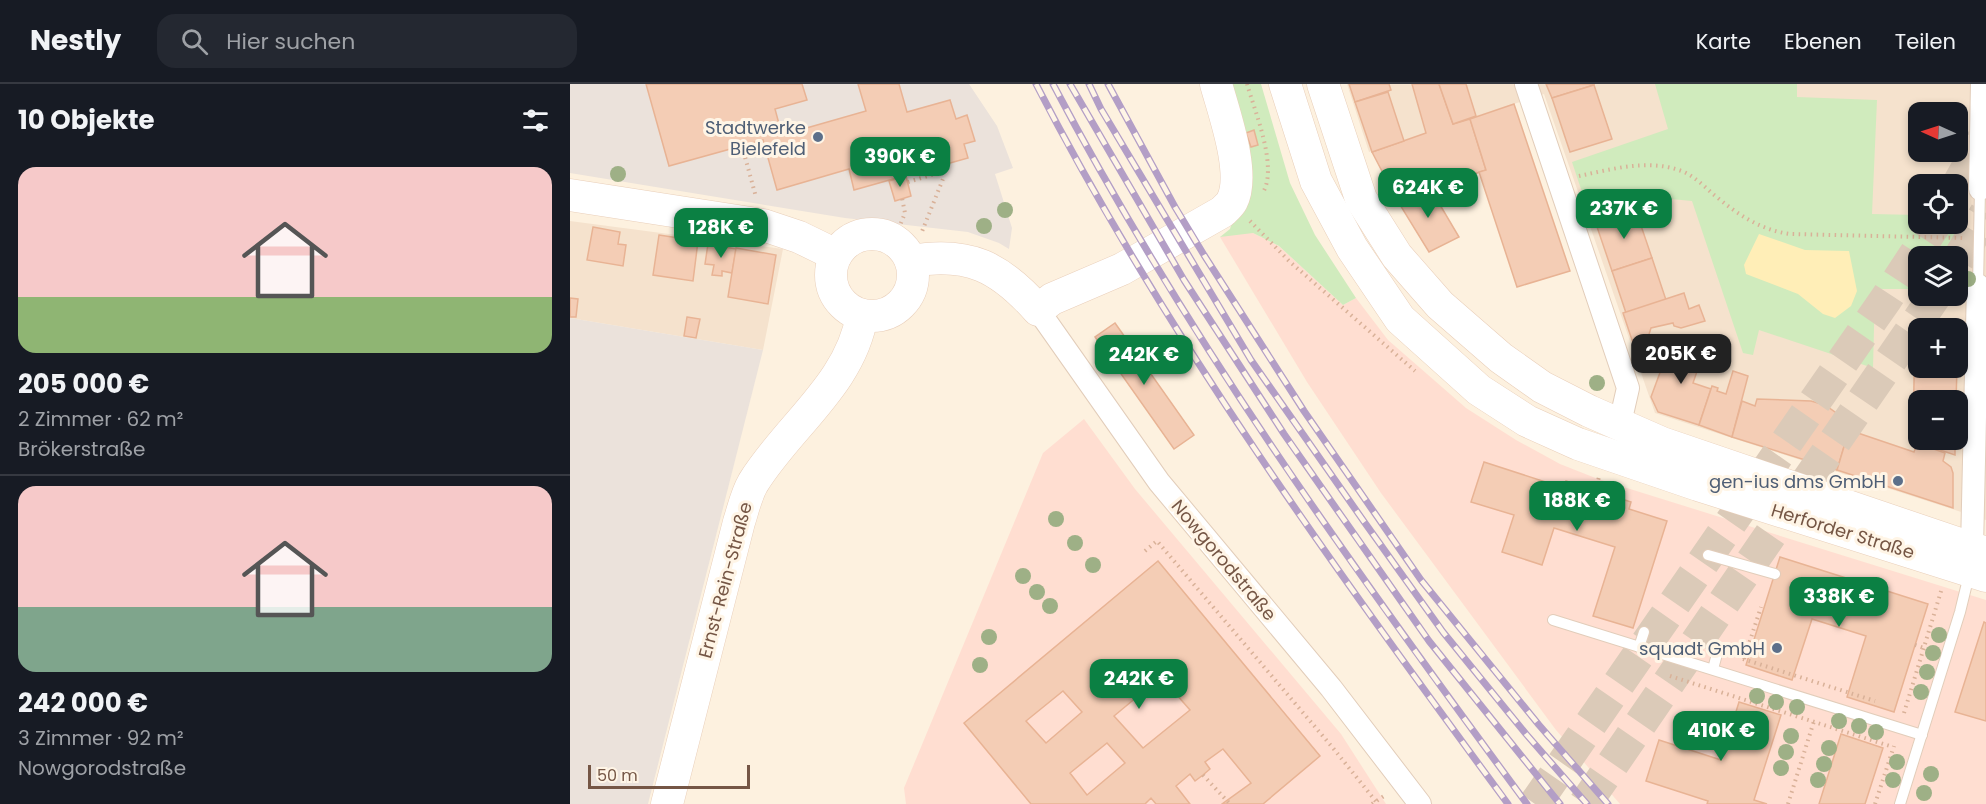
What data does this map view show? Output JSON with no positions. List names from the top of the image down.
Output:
{
  "streets": {
    "street": ["Herforder Straße", "Nowgorodstraße", "Ernst-Rein-Straße"]
  },
  "places": ["Stadtwerke Bielefeld", "gen-ius dms GmbH", "squadt GmbH"],
  "scale_bar": "50 m",
  "north": "left",
  "page": {
    "header": "Nestly",
    "search": "Hier suchen",
    "nav": ["Karte", "Ebenen", "Teilen"],
    "heading": "10 Objekte",
    "map_buttons": ["+", "−"],
    "price": [
      "390K €",
      "624K €",
      "237K €",
      "128K €",
      "205K €",
      "242K €",
      "188K €",
      "338K €",
      "242K €",
      "410K €"
    ],
    "list": [
      {
        "name": "205 000 €",
        "note": "2 Zimmer · 62 m² · Brökerstraße"
      },
      {
        "name": "242 000 €",
        "note": "3 Zimmer · 92 m² · Nowgorodstraße"
      }
    ],
    "scale": "50 m"
  }
}
